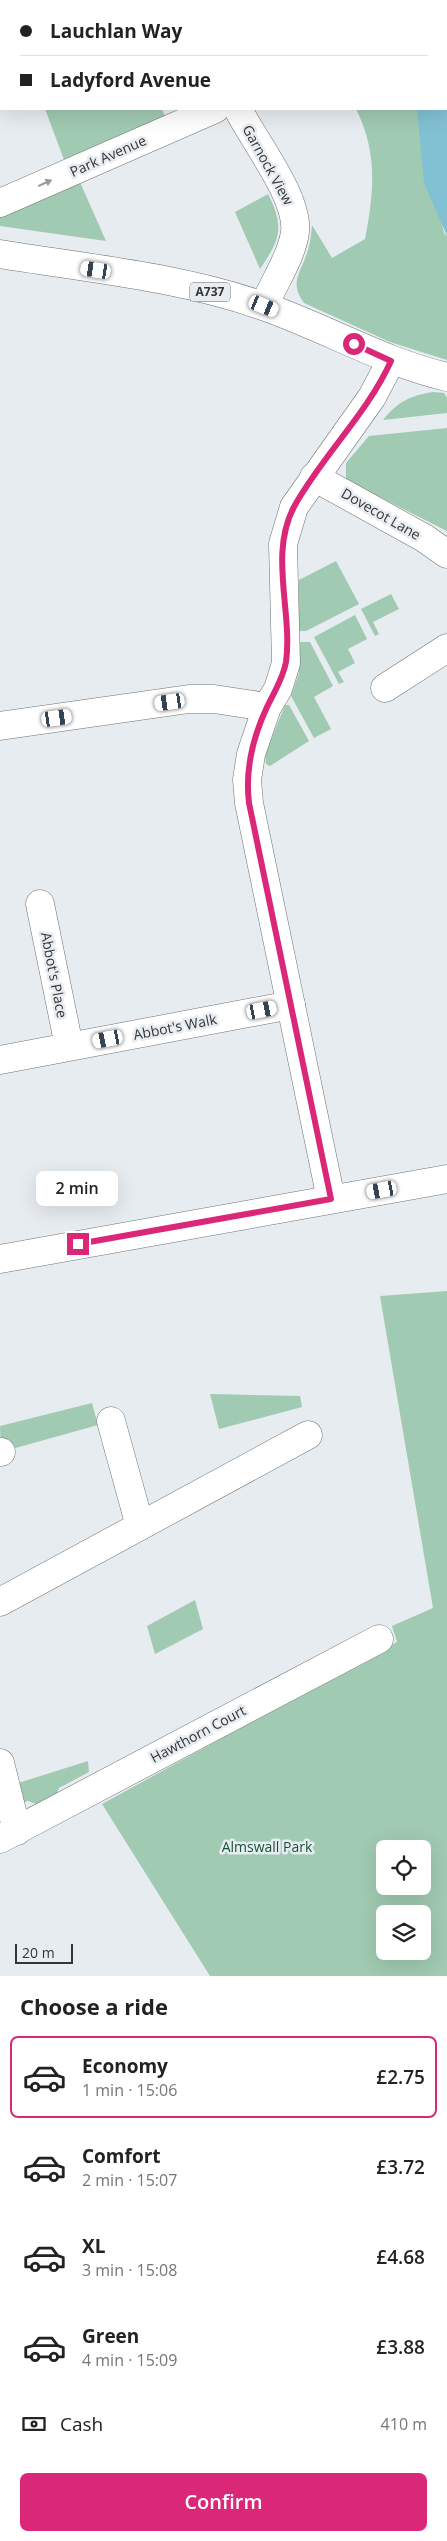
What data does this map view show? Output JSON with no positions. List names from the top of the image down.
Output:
{
  "streets": {
    "street": [
      "Park Avenue",
      "Garnock View",
      "A737",
      "Dovecot Lane",
      "Abbot's Place",
      "Abbot's Walk",
      "Hawthorn Court"
    ]
  },
  "crossings": [
    ["Garnock View", "A737"],
    ["Abbot's Place", "Abbot's Walk"]
  ],
  "one_way": ["Park Avenue"],
  "parks": ["Almswall Park"],
  "scale_bar": "20 m",
  "page": {
    "banner": ["Lauchlan Way", "Ladyford Avenue"],
    "bubble": "2 min",
    "scale": "20 m",
    "heading": "Choose a ride",
    "list": [
      {
        "name": "Economy",
        "note": "1 min · 15:06",
        "value": "£2.75"
      },
      {
        "name": "Comfort",
        "note": "2 min · 15:07",
        "value": "£3.72"
      },
      {
        "name": "XL",
        "note": "3 min · 15:08",
        "value": "£4.68"
      },
      {
        "name": "Green",
        "note": "4 min · 15:09",
        "value": "£3.88"
      }
    ],
    "pay": ["Cash", "410 m"],
    "buttons": "Confirm"
  }
}
